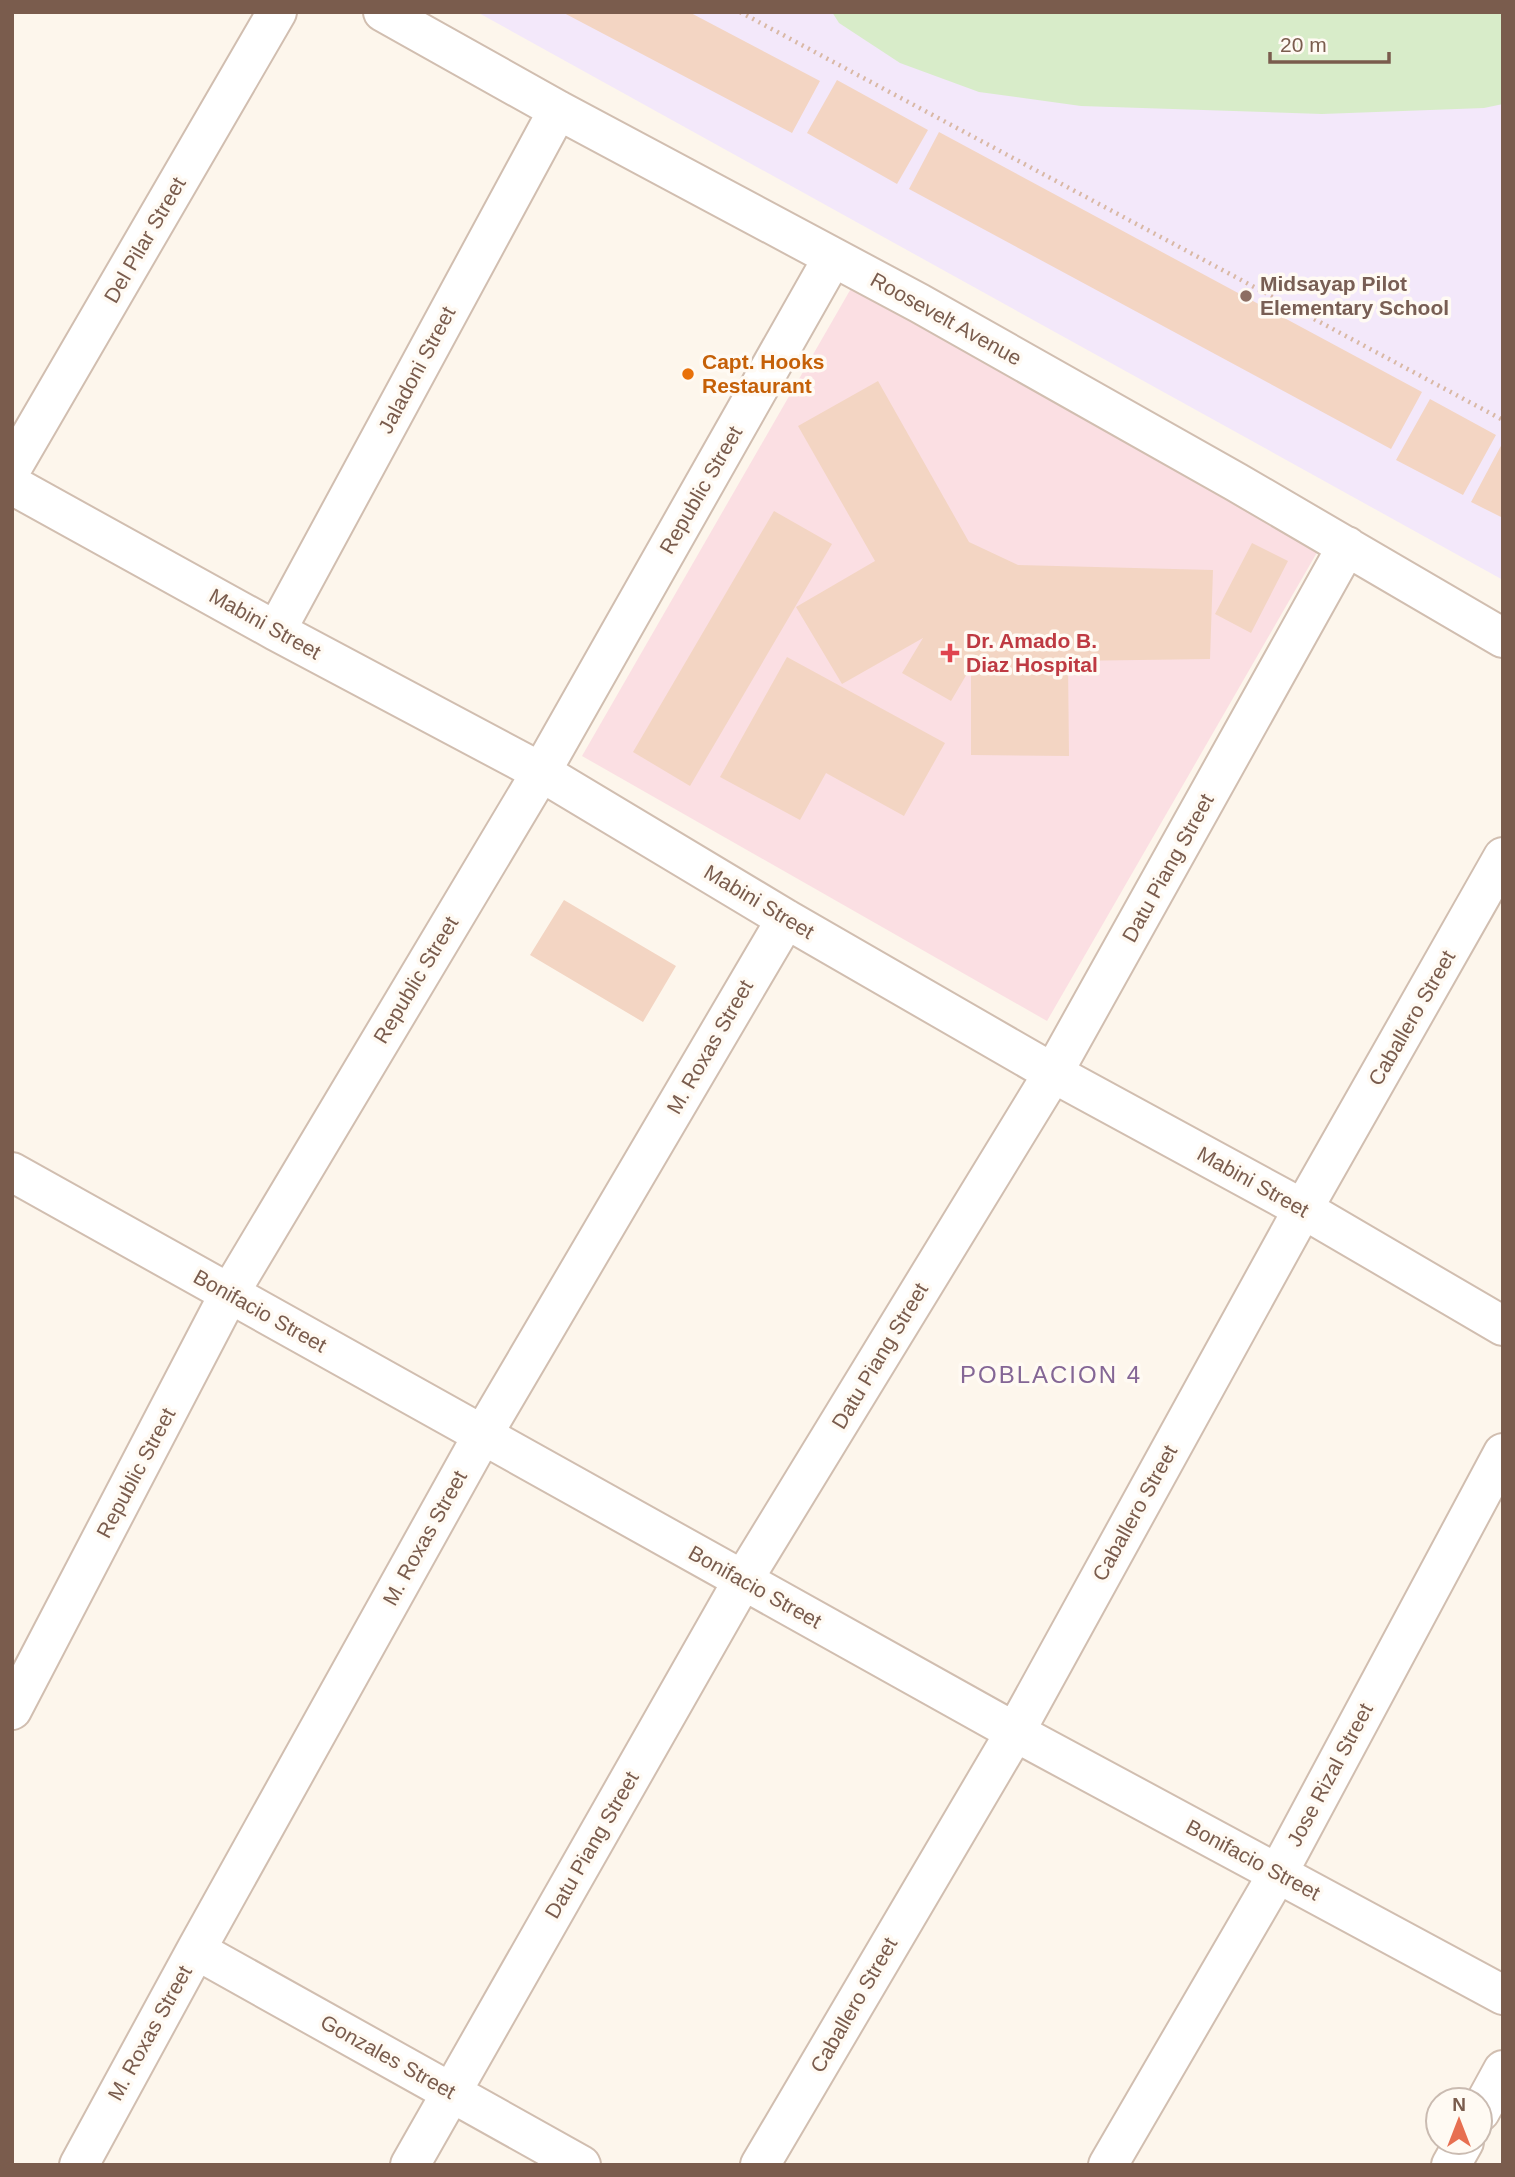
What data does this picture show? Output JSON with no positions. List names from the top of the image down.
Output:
{
  "streets": {
    "street": [
      "Del Pilar Street",
      "Roosevelt Avenue",
      "Jaladoni Street",
      "Republic Street",
      "Mabini Street",
      "Datu Piang Street",
      "Caballero Street",
      "M. Roxas Street",
      "Bonifacio Street",
      "Jose Rizal Street",
      "Gonzales Street"
    ]
  },
  "crossings": [
    ["Roosevelt Avenue", "Jaladoni Street"],
    ["Roosevelt Avenue", "Republic Street"],
    ["Roosevelt Avenue", "Datu Piang Street"],
    ["Jaladoni Street", "Mabini Street"],
    ["Republic Street", "Mabini Street"],
    ["Republic Street", "Bonifacio Street"],
    ["Mabini Street", "Datu Piang Street"],
    ["Mabini Street", "Caballero Street"],
    ["Mabini Street", "M. Roxas Street"],
    ["Datu Piang Street", "Bonifacio Street"],
    ["Datu Piang Street", "Gonzales Street"],
    ["Caballero Street", "Bonifacio Street"],
    ["M. Roxas Street", "Bonifacio Street"],
    ["M. Roxas Street", "Gonzales Street"],
    ["Bonifacio Street", "Jose Rizal Street"]
  ],
  "districts": ["POBLACION 4"],
  "places": {
    "other": ["Midsayap Pilot Elementary School", "Capt. Hooks Restaurant"],
    "health": ["Dr. Amado B. Diaz Hospital"]
  },
  "scale_bar": "20 m",
  "north": "top"
}
